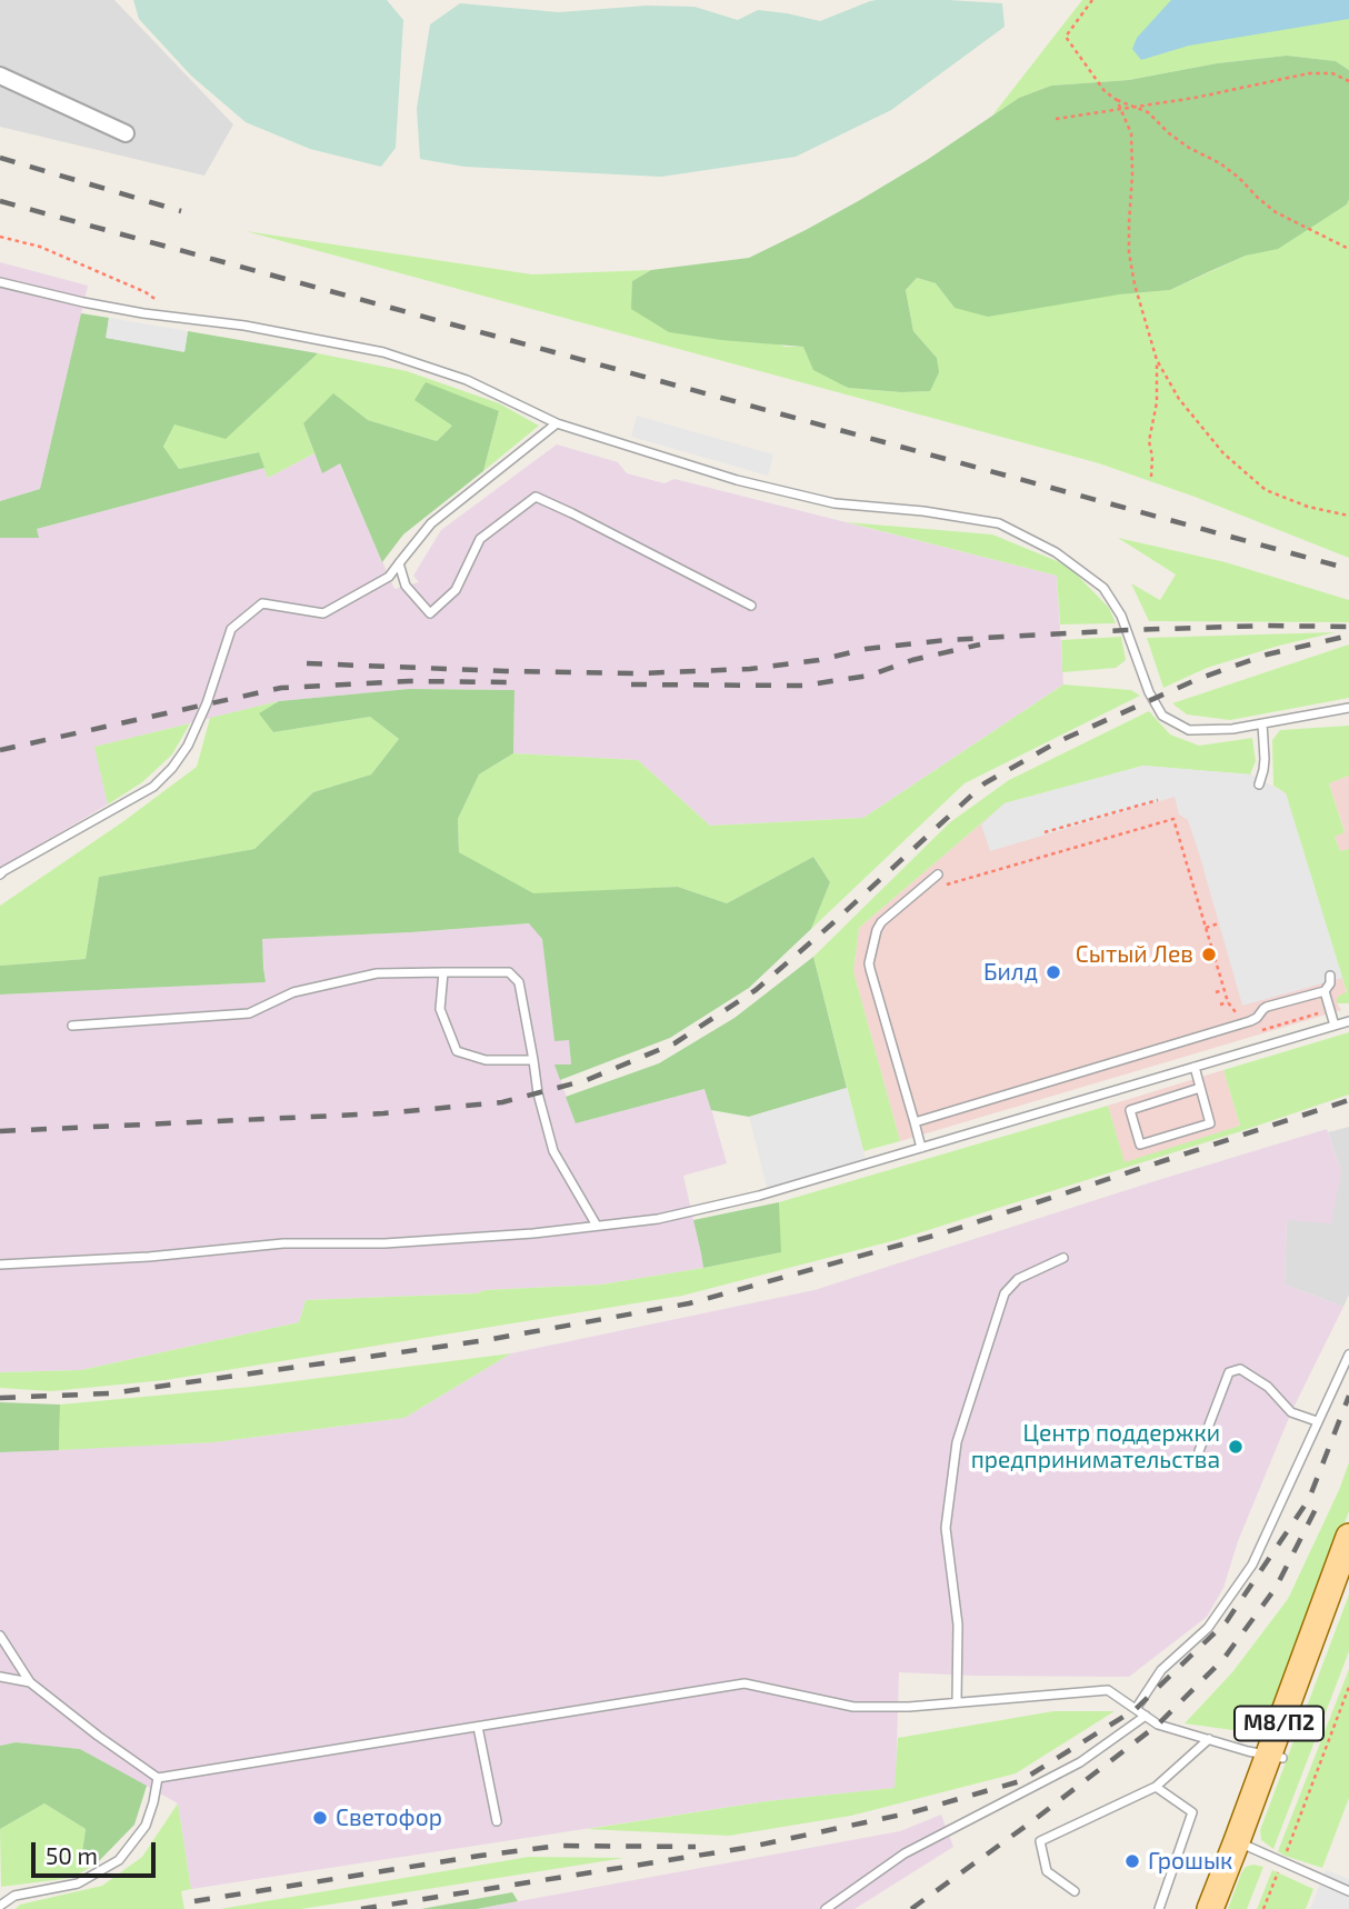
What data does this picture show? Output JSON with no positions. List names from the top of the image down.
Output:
{
  "streets": {
    "main road": ["М8/П2"]
  },
  "places": [
    "Сытый Лев",
    "Билд",
    "Центр поддержки предпринимательства",
    "Светофор",
    "Грошык"
  ],
  "scale_bar": "50 m"
}
